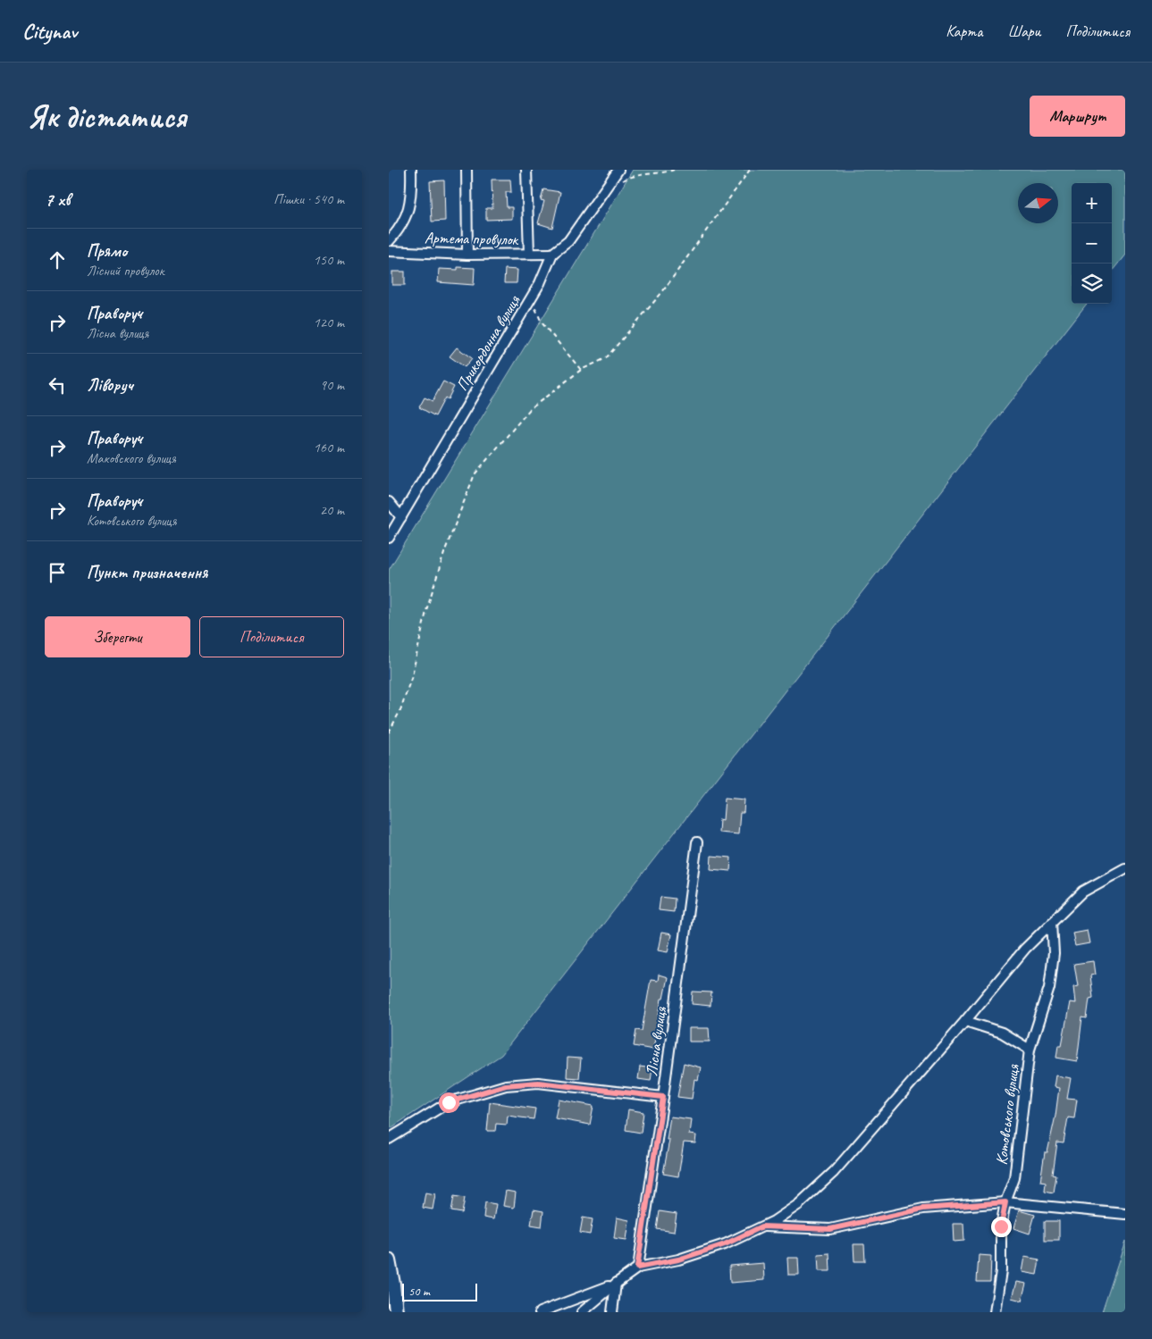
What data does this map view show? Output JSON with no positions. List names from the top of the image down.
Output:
{
  "streets": {
    "street": [
      "Артема провулок",
      "Прикордонна вулиця",
      "Лісна вулиця",
      "Котовського вулиця"
    ]
  },
  "crossings": [
    ["Артема провулок", "Прикордонна вулиця"]
  ],
  "scale_bar": "50 m",
  "north": "right",
  "page": {
    "header": "Citynav",
    "nav": ["Карта", "Шари", "Поділитися"],
    "buttons": [
      "Маршрут",
      ["Зберегти", "Поділитися"]
    ],
    "title": "Як дістатися",
    "heading": ["7 хв", "Пішки · 540 m"],
    "map_buttons": ["+", "−"],
    "list": [
      ["Прямо", "Лісний провулок", "150 m"],
      ["Праворуч", "Лісна вулиця", "120 m"],
      ["Ліворуч", "90 m"],
      ["Праворуч", "Маковского вулиця", "160 m"],
      ["Праворуч", "Котовського вулиця", "20 m"],
      "Пункт призначення"
    ],
    "scale": "50 m"
  }
}
